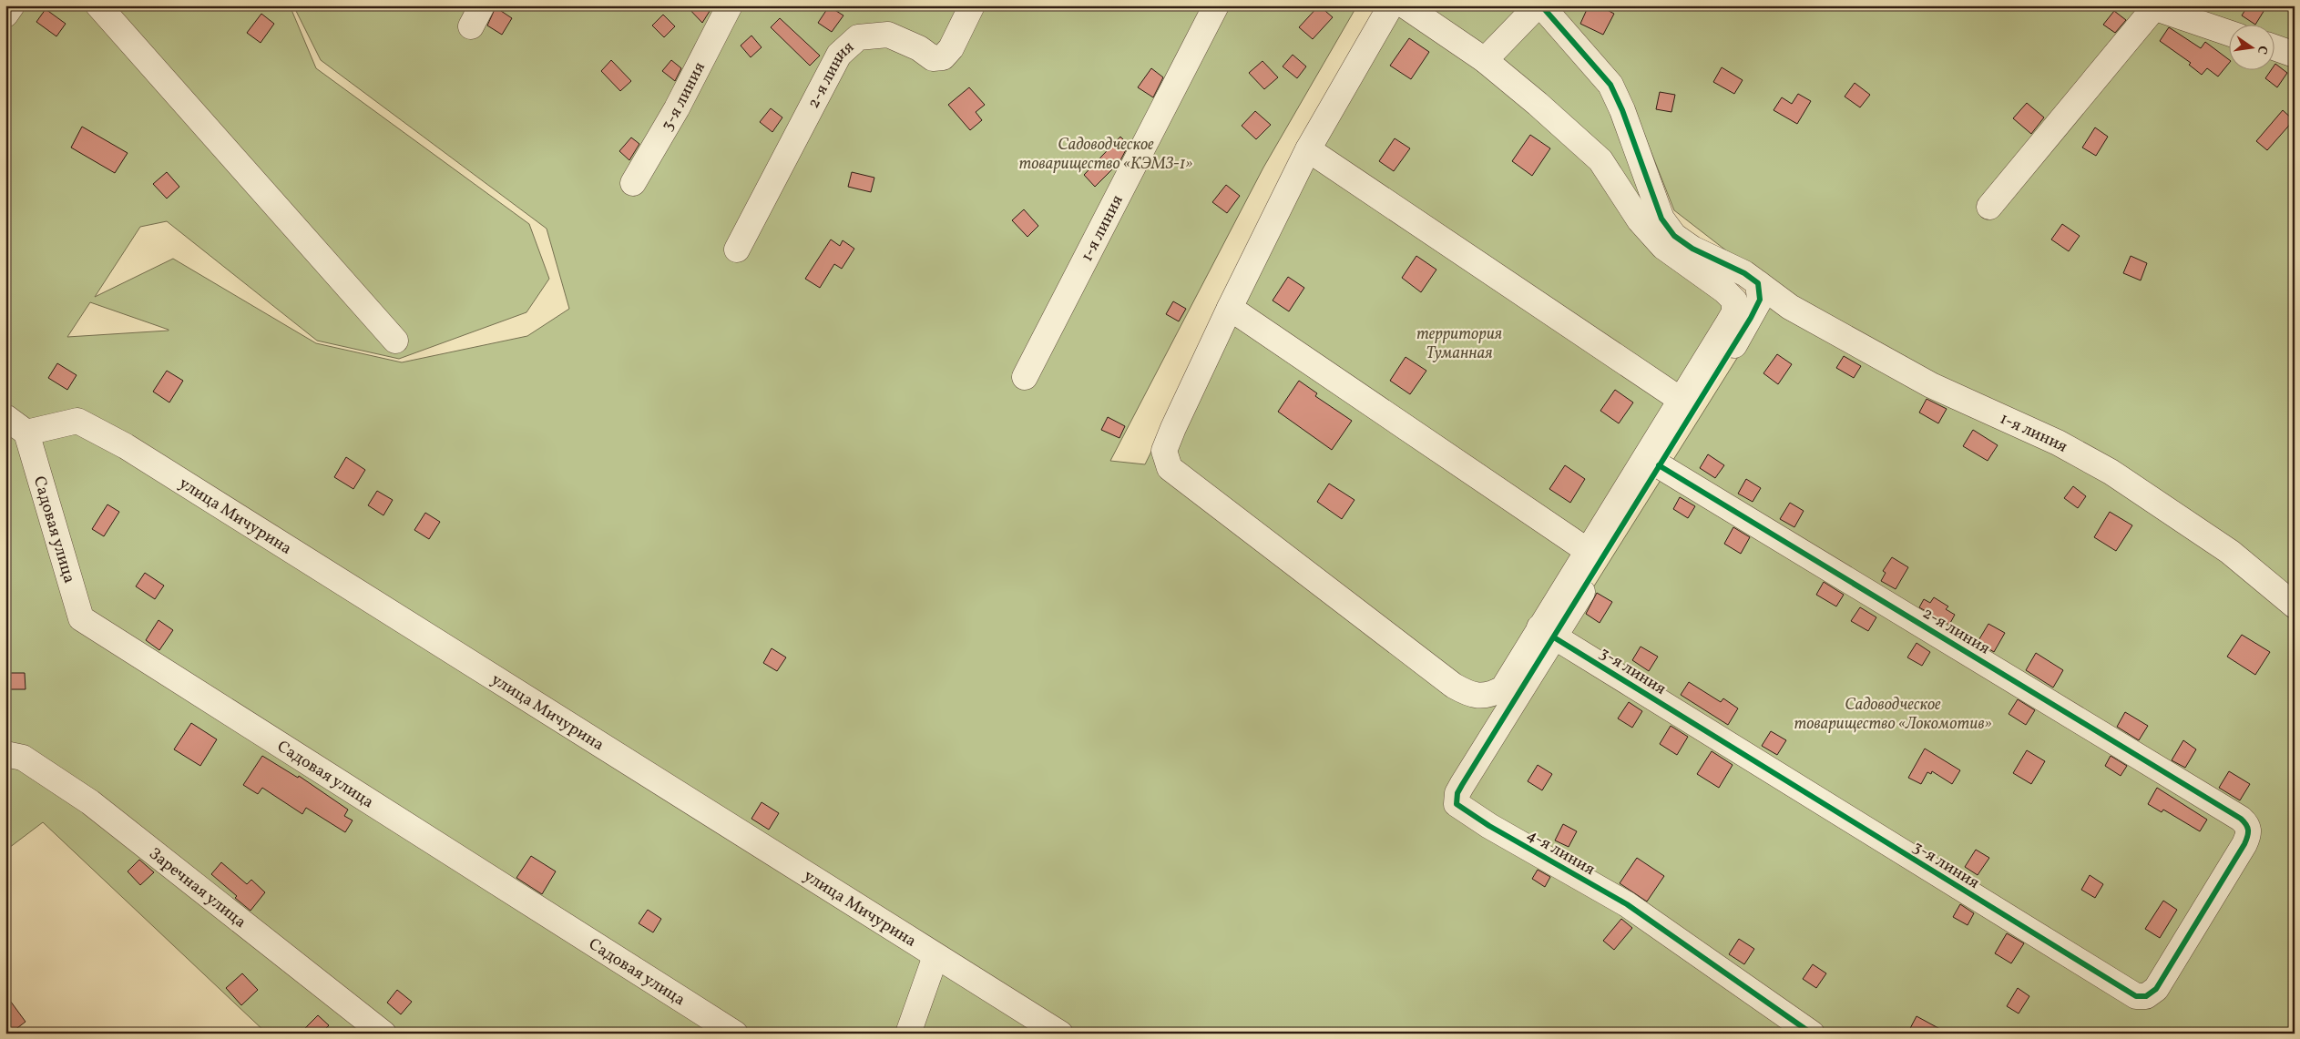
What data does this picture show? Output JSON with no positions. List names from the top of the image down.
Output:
{
  "streets": {
    "street": [
      "2-я линия",
      "3-я линия",
      "1-я линия",
      "улица Мичурина",
      "Садовая улица",
      "4-я линия",
      "Заречная улица"
    ]
  },
  "crossings": [
    ["2-я линия", "3-я линия"],
    ["3-я линия", "4-я линия"],
    ["улица Мичурина", "Садовая улица"]
  ],
  "parks": ["Садоводческое товарищество «КЭМЗ-1»", "территория Туманная", "Садоводческое товарищество «Локомотив»"],
  "north": "right"
}
